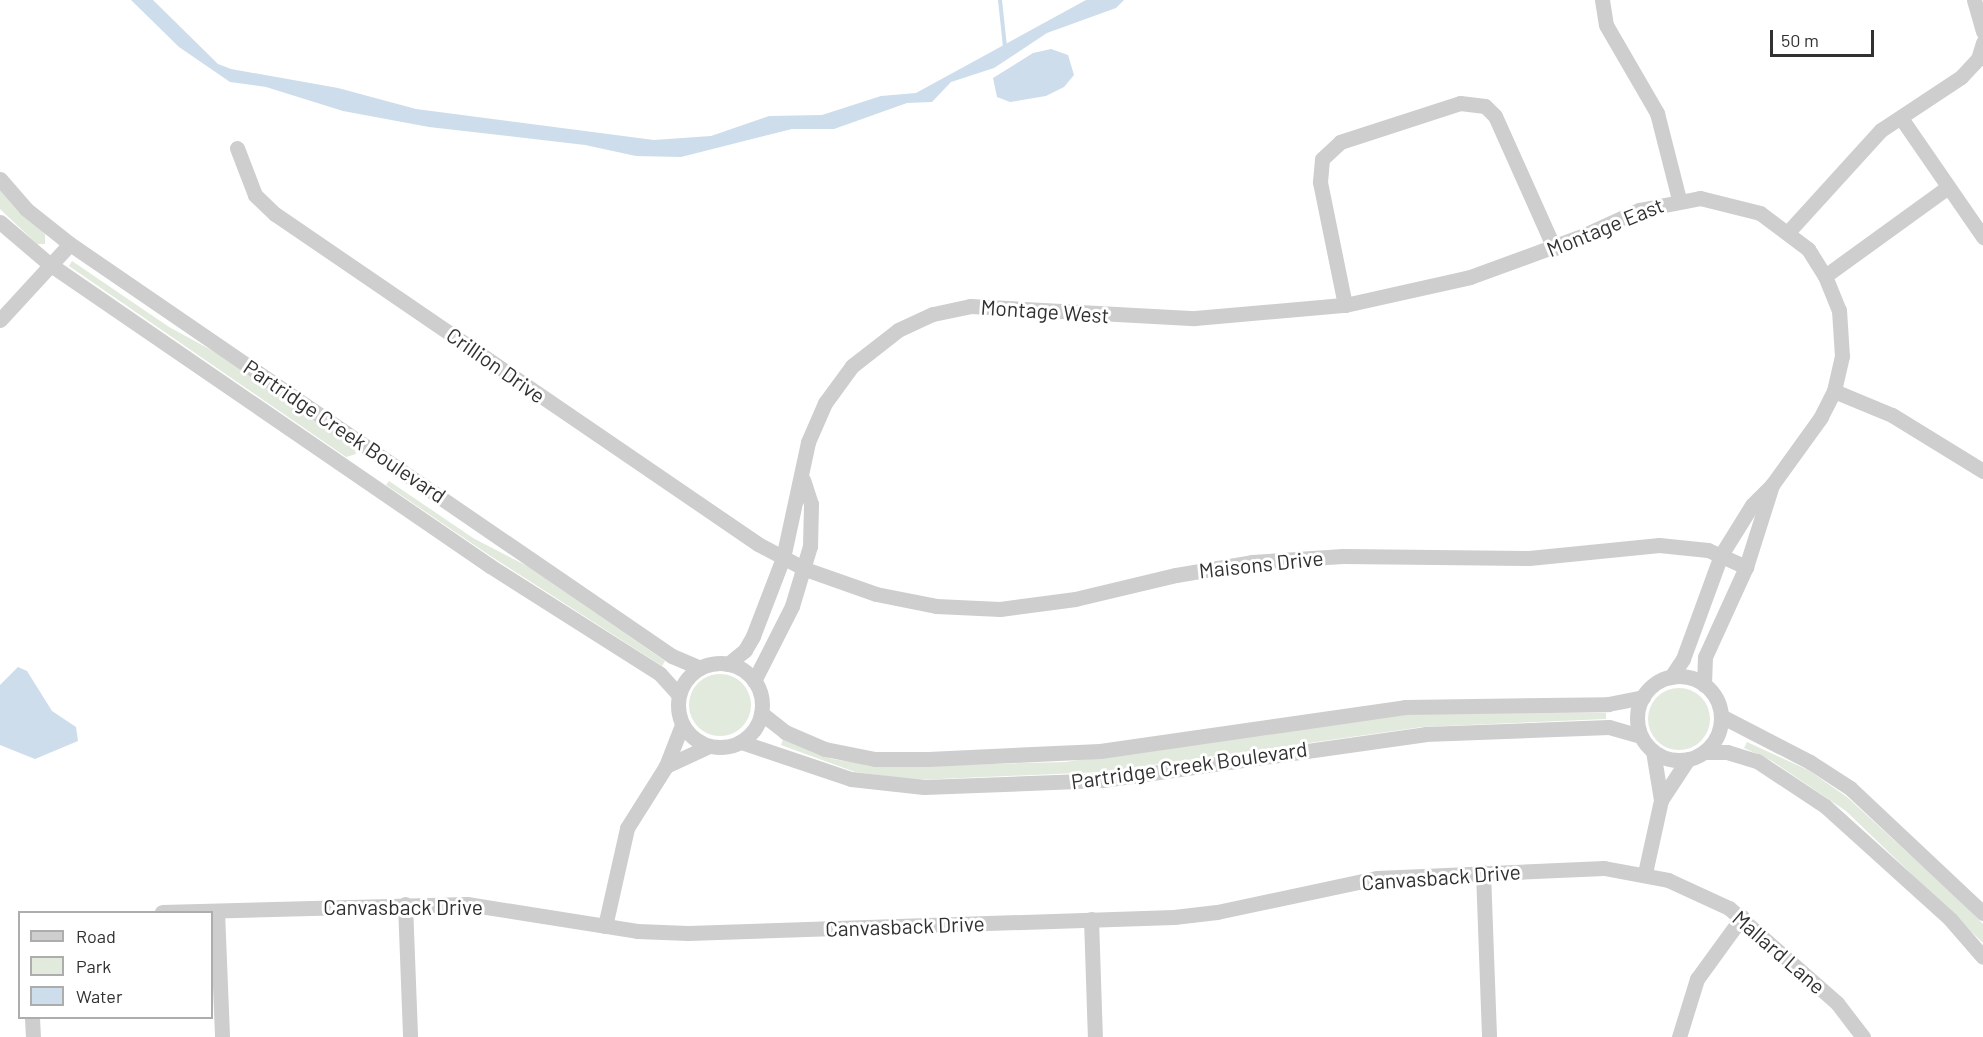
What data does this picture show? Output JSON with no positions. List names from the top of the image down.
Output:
{
  "streets": {
    "street": [
      "Montage East",
      "Montage West",
      "Crillion Drive",
      "Partridge Creek Boulevard",
      "Maisons Drive",
      "Canvasback Drive",
      "Mallard Lane"
    ]
  },
  "crossings": [
    ["Montage East", "Montage West"],
    ["Montage East", "Partridge Creek Boulevard"],
    ["Montage East", "Maisons Drive"],
    ["Montage West", "Crillion Drive"],
    ["Montage West", "Partridge Creek Boulevard"],
    ["Montage West", "Maisons Drive"],
    ["Crillion Drive", "Maisons Drive"],
    ["Canvasback Drive", "Mallard Lane"]
  ],
  "legend": ["Road", "Park", "Water"],
  "scale_bar": "50 m"
}
